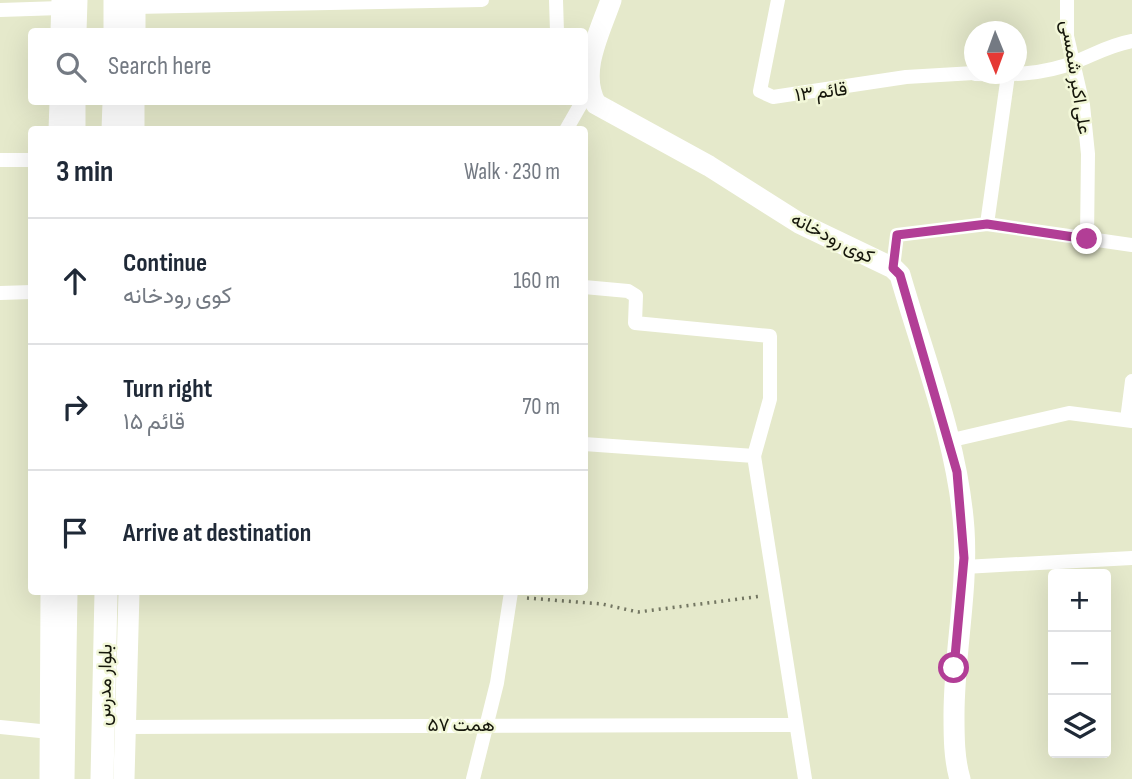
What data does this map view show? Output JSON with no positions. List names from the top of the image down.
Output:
{
  "streets": {
    "main road": ["بلوار مدرس"],
    "street": [
      "علی اکبر شمسی",
      "قائم ۱۳",
      "کوی رودخانه",
      "همت ۵۷"
    ]
  },
  "crossings": [
    ["علی اکبر شمسی", "قائم ۱۳"]
  ],
  "north": "bottom",
  "page": {
    "search": "Search here",
    "heading": ["3 min", "Walk · 230 m"],
    "list": [
      ["Continue", "کوی رودخانه", "160 m"],
      ["Turn right", "قائم ۱۵", "70 m"],
      "Arrive at destination"
    ],
    "map_buttons": ["+", "−"]
  }
}
